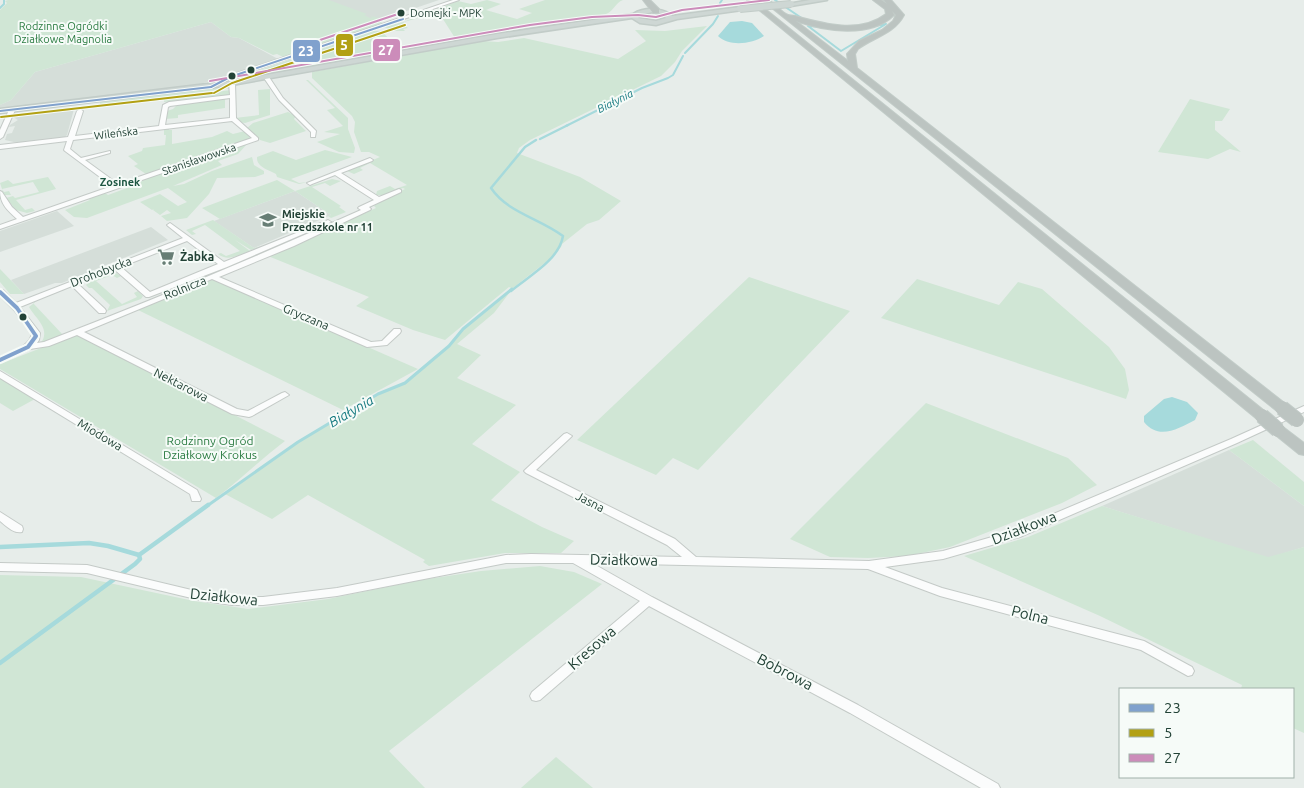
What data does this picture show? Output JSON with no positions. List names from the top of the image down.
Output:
{
  "streets": {
    "street": [
      "Wileńska",
      "Stanisławowska",
      "Drohobycka",
      "Rolnicza",
      "Gryczana",
      "Nektarowa",
      "Miodowa",
      "Jasna",
      "Działkowa",
      "Polna",
      "Kresowa",
      "Bobrowa"
    ]
  },
  "crossings": [
    ["Wileńska", "Stanisławowska"],
    ["Rolnicza", "Gryczana"],
    ["Rolnicza", "Nektarowa"],
    ["Jasna", "Działkowa"],
    ["Działkowa", "Polna"],
    ["Działkowa", "Bobrowa"],
    ["Kresowa", "Bobrowa"]
  ],
  "districts": ["Zosinek"],
  "water": ["Białynia"],
  "parks": ["Rodzinne Ogródki Działkowe Magnolia", "Rodzinny Ogród Działkowy Krokus"],
  "places": {
    "other": ["Domejki - MPK"],
    "school or university": ["Miejskie Przedszkole nr 11"],
    "supermarket": ["Żabka"]
  },
  "lines": ["transit line 27", "transit line 23", "transit line 5"],
  "legend": ["23", "5", "27"]
}
